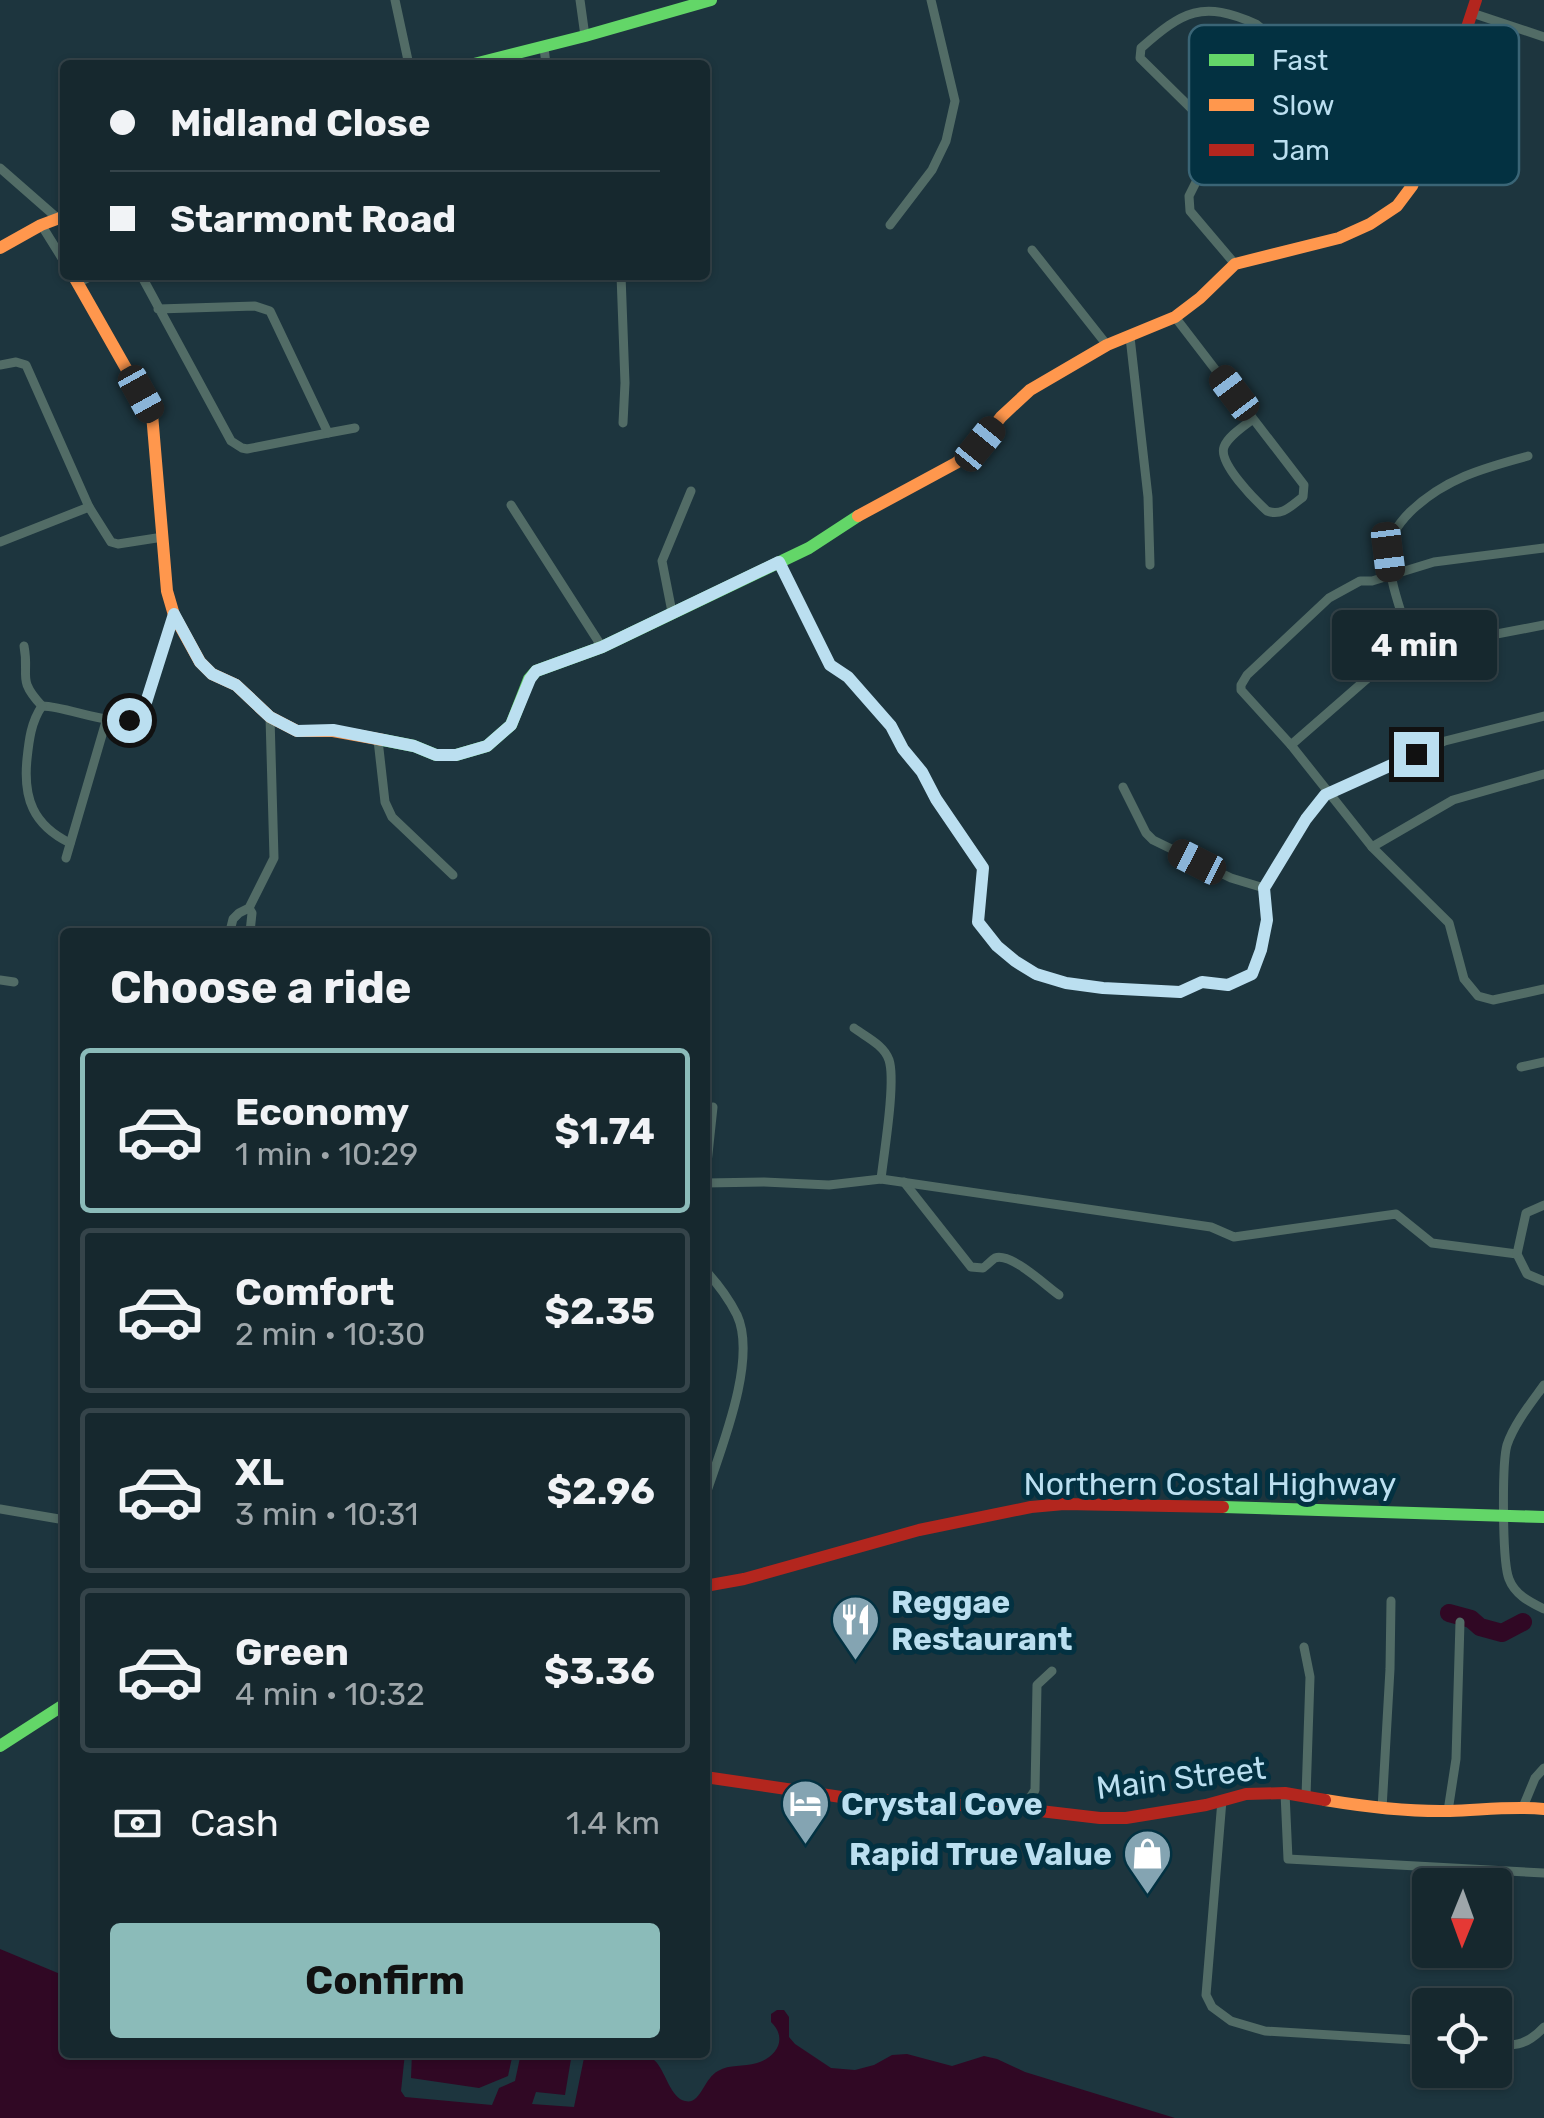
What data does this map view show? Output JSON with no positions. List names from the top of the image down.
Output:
{
  "streets": {
    "street": ["Northern Costal Highway", "Main Street"]
  },
  "places": {
    "restaurant": ["Reggae Restaurant"],
    "hotel": ["Crystal Cove"],
    "shop": ["Rapid True Value"]
  },
  "legend": ["Fast", "Slow", "Jam"],
  "north": "bottom",
  "page": {
    "banner": ["Midland Close", "Starmont Road"],
    "bubble": "4 min",
    "heading": "Choose a ride",
    "list": [
      {
        "name": "Economy",
        "note": "1 min · 10:29",
        "value": "$1.74"
      },
      {
        "name": "Comfort",
        "note": "2 min · 10:30",
        "value": "$2.35"
      },
      {
        "name": "XL",
        "note": "3 min · 10:31",
        "value": "$2.96"
      },
      {
        "name": "Green",
        "note": "4 min · 10:32",
        "value": "$3.36"
      }
    ],
    "pay": ["Cash", "1.4 km"],
    "buttons": "Confirm"
  }
}
